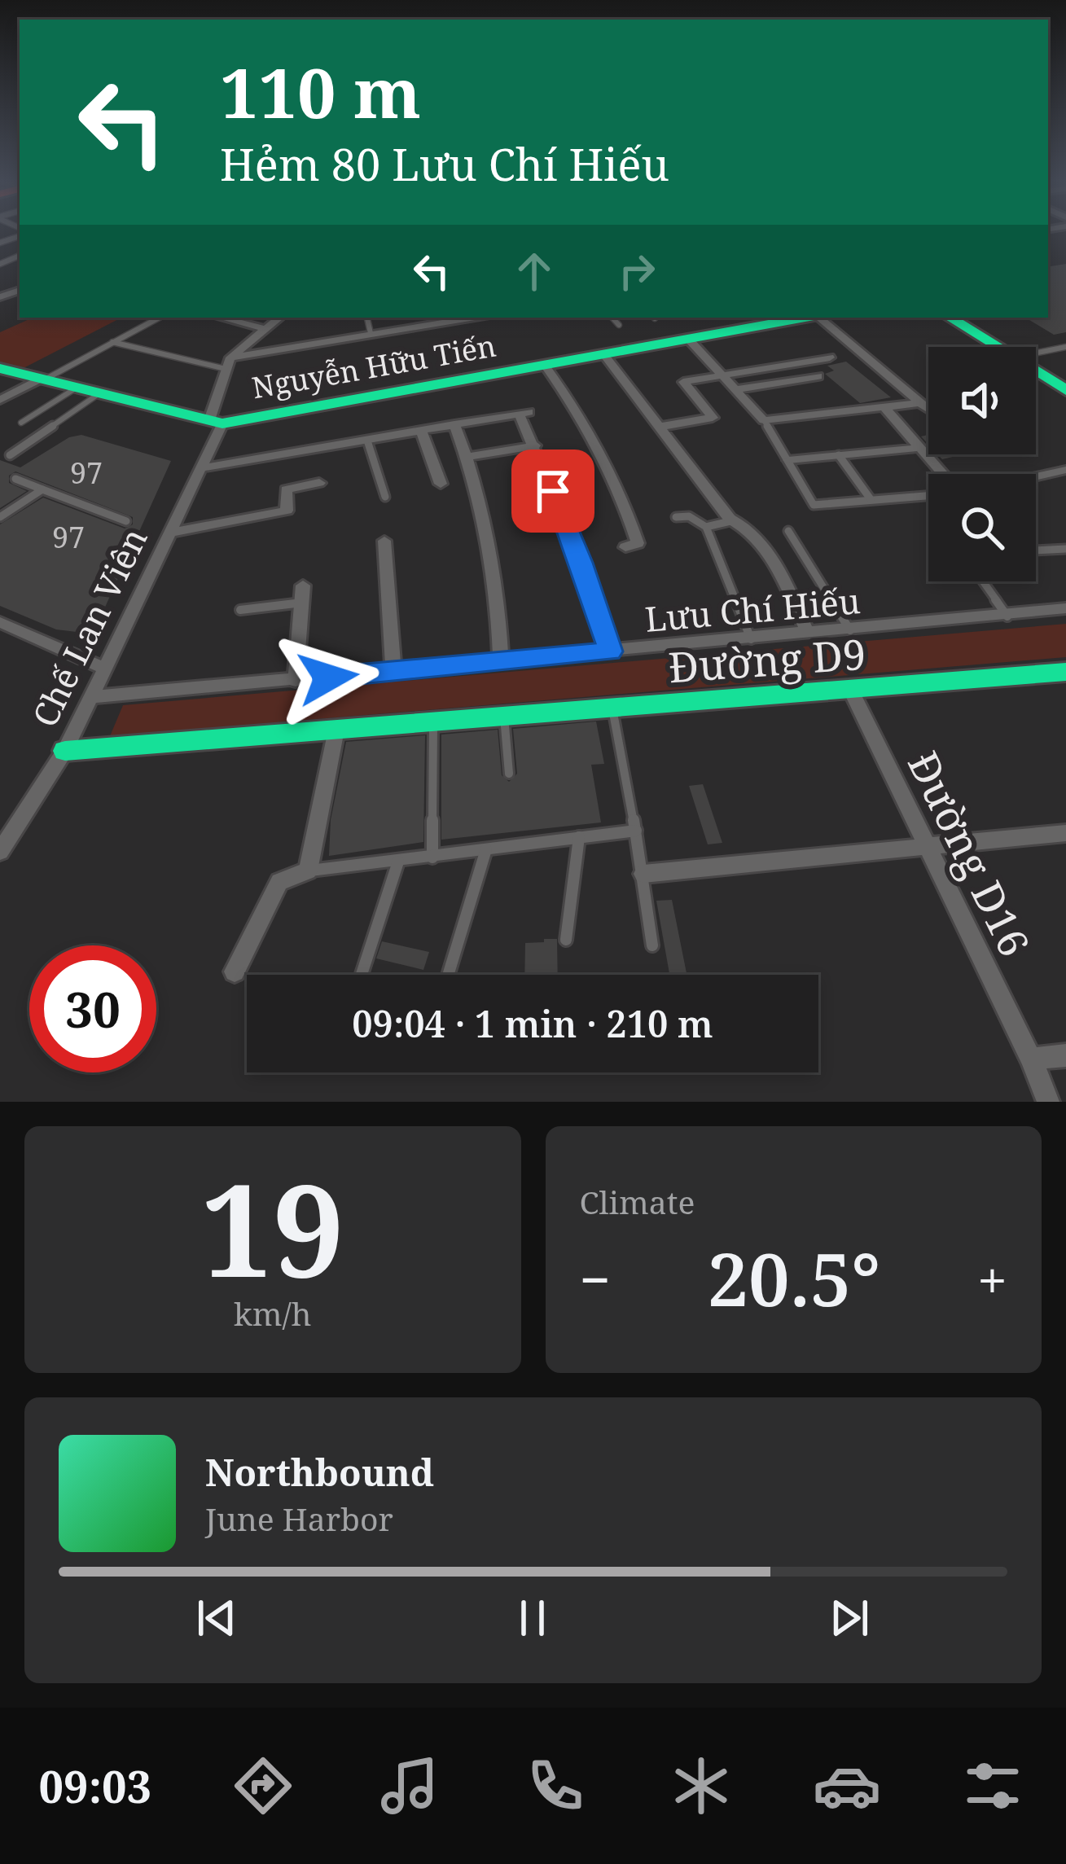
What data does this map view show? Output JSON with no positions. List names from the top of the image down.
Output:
{
  "streets": {
    "street": [
      "Nguyễn Hữu Tiến",
      "Lưu Chí Hiếu",
      "Chế Lan Viên",
      "Đường D9",
      "Đường D16"
    ]
  },
  "crossings": [
    ["Nguyễn Hữu Tiến", "Chế Lan Viên"],
    ["Lưu Chí Hiếu", "Chế Lan Viên"],
    ["Chế Lan Viên", "Đường D9"],
    ["Đường D9", "Đường D16"]
  ],
  "house_numbers": ["97", "97"],
  "page": {
    "turn": ["110 m", "Hẻm 80 Lưu Chí Hiếu"],
    "limit": "30",
    "trip": "09:04 · 1 min · 210 m",
    "tile": [
      ["19", "km/h"],
      "Climate"
    ],
    "heat": ["−", "20.5°", "+"],
    "song": ["Northbound", "June Harbor"],
    "tabs": "09:03"
  }
}
